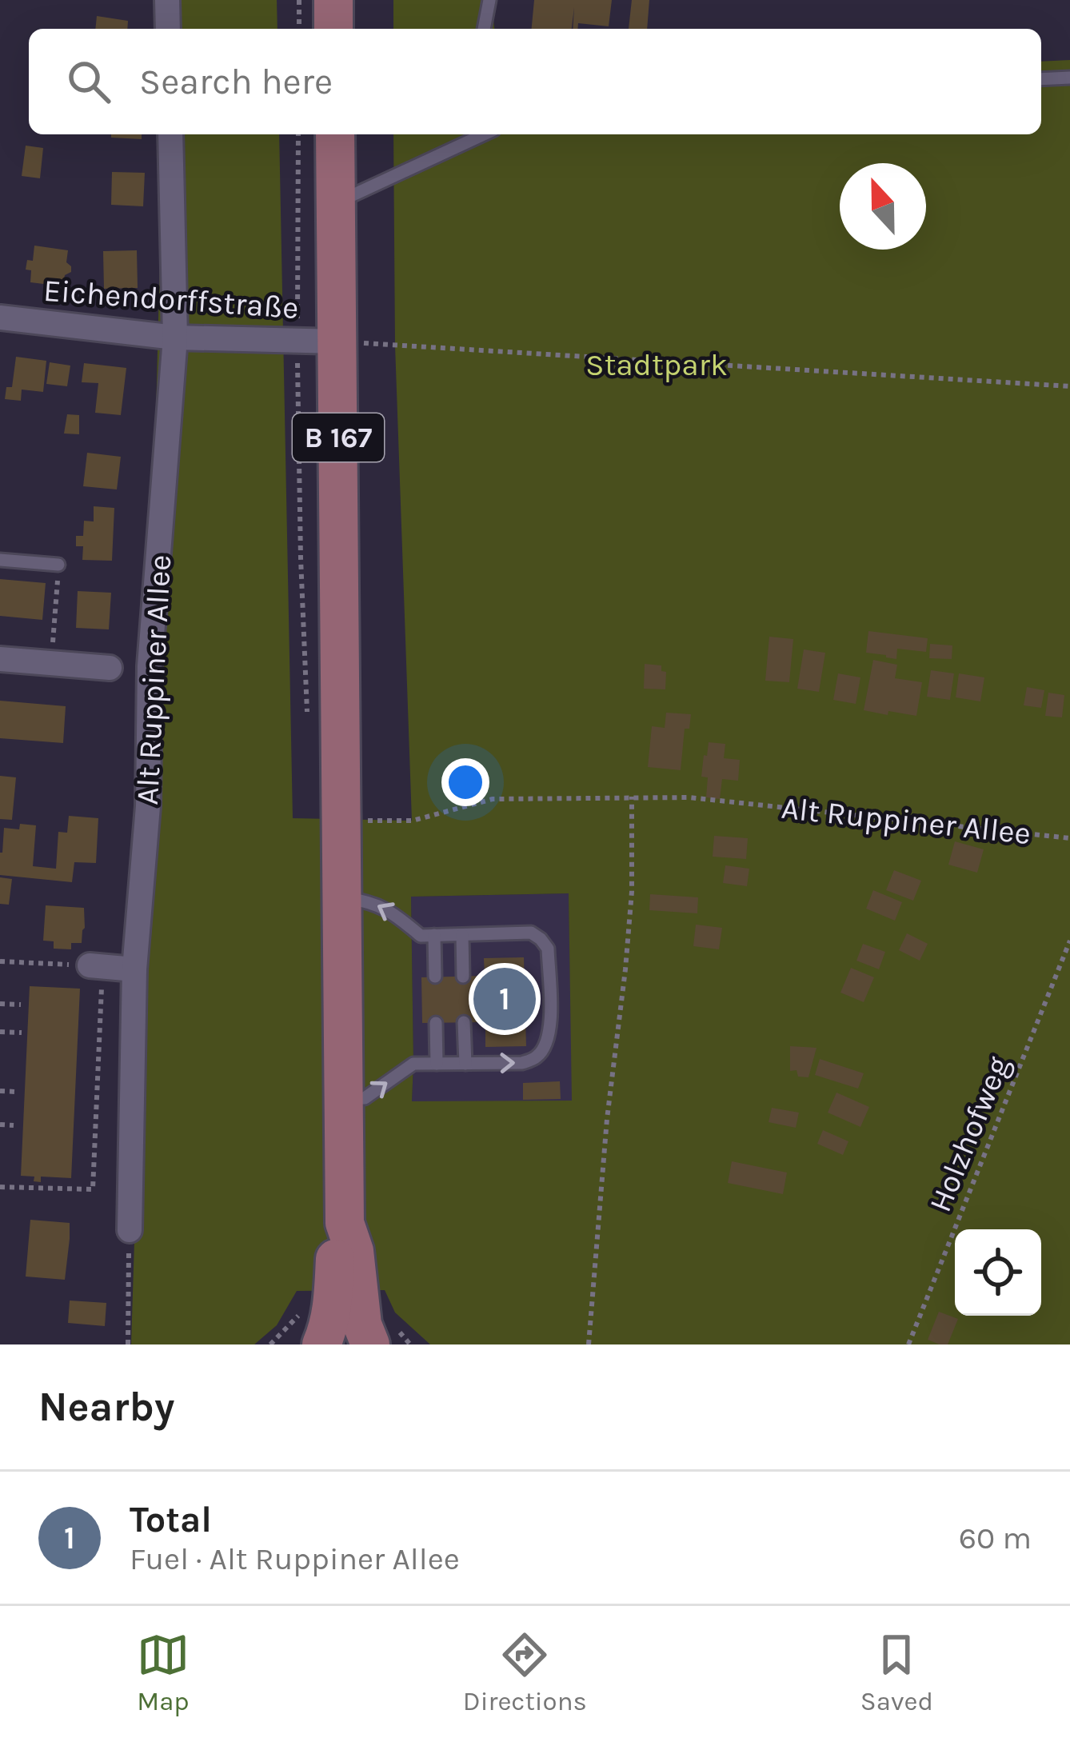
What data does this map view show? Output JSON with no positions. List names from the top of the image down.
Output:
{
  "streets": {
    "main road": ["B 167"],
    "street": ["Eichendorffstraße", "Alt Ruppiner Allee"],
    "path": ["Holzhofweg"]
  },
  "crossings": [
    ["Eichendorffstraße", "B 167"],
    ["Eichendorffstraße", "Alt Ruppiner Allee"],
    ["B 167", "Alt Ruppiner Allee"]
  ],
  "parks": ["Stadtpark"],
  "north": "top",
  "page": {
    "search": "Search here",
    "pins": "1",
    "heading": "Nearby",
    "list": [
      {
        "mark": "1",
        "name": "Total",
        "note": "Fuel · Alt Ruppiner Allee",
        "value": "60 m"
      }
    ],
    "nav": ["Map", "Directions", "Saved"]
  }
}
